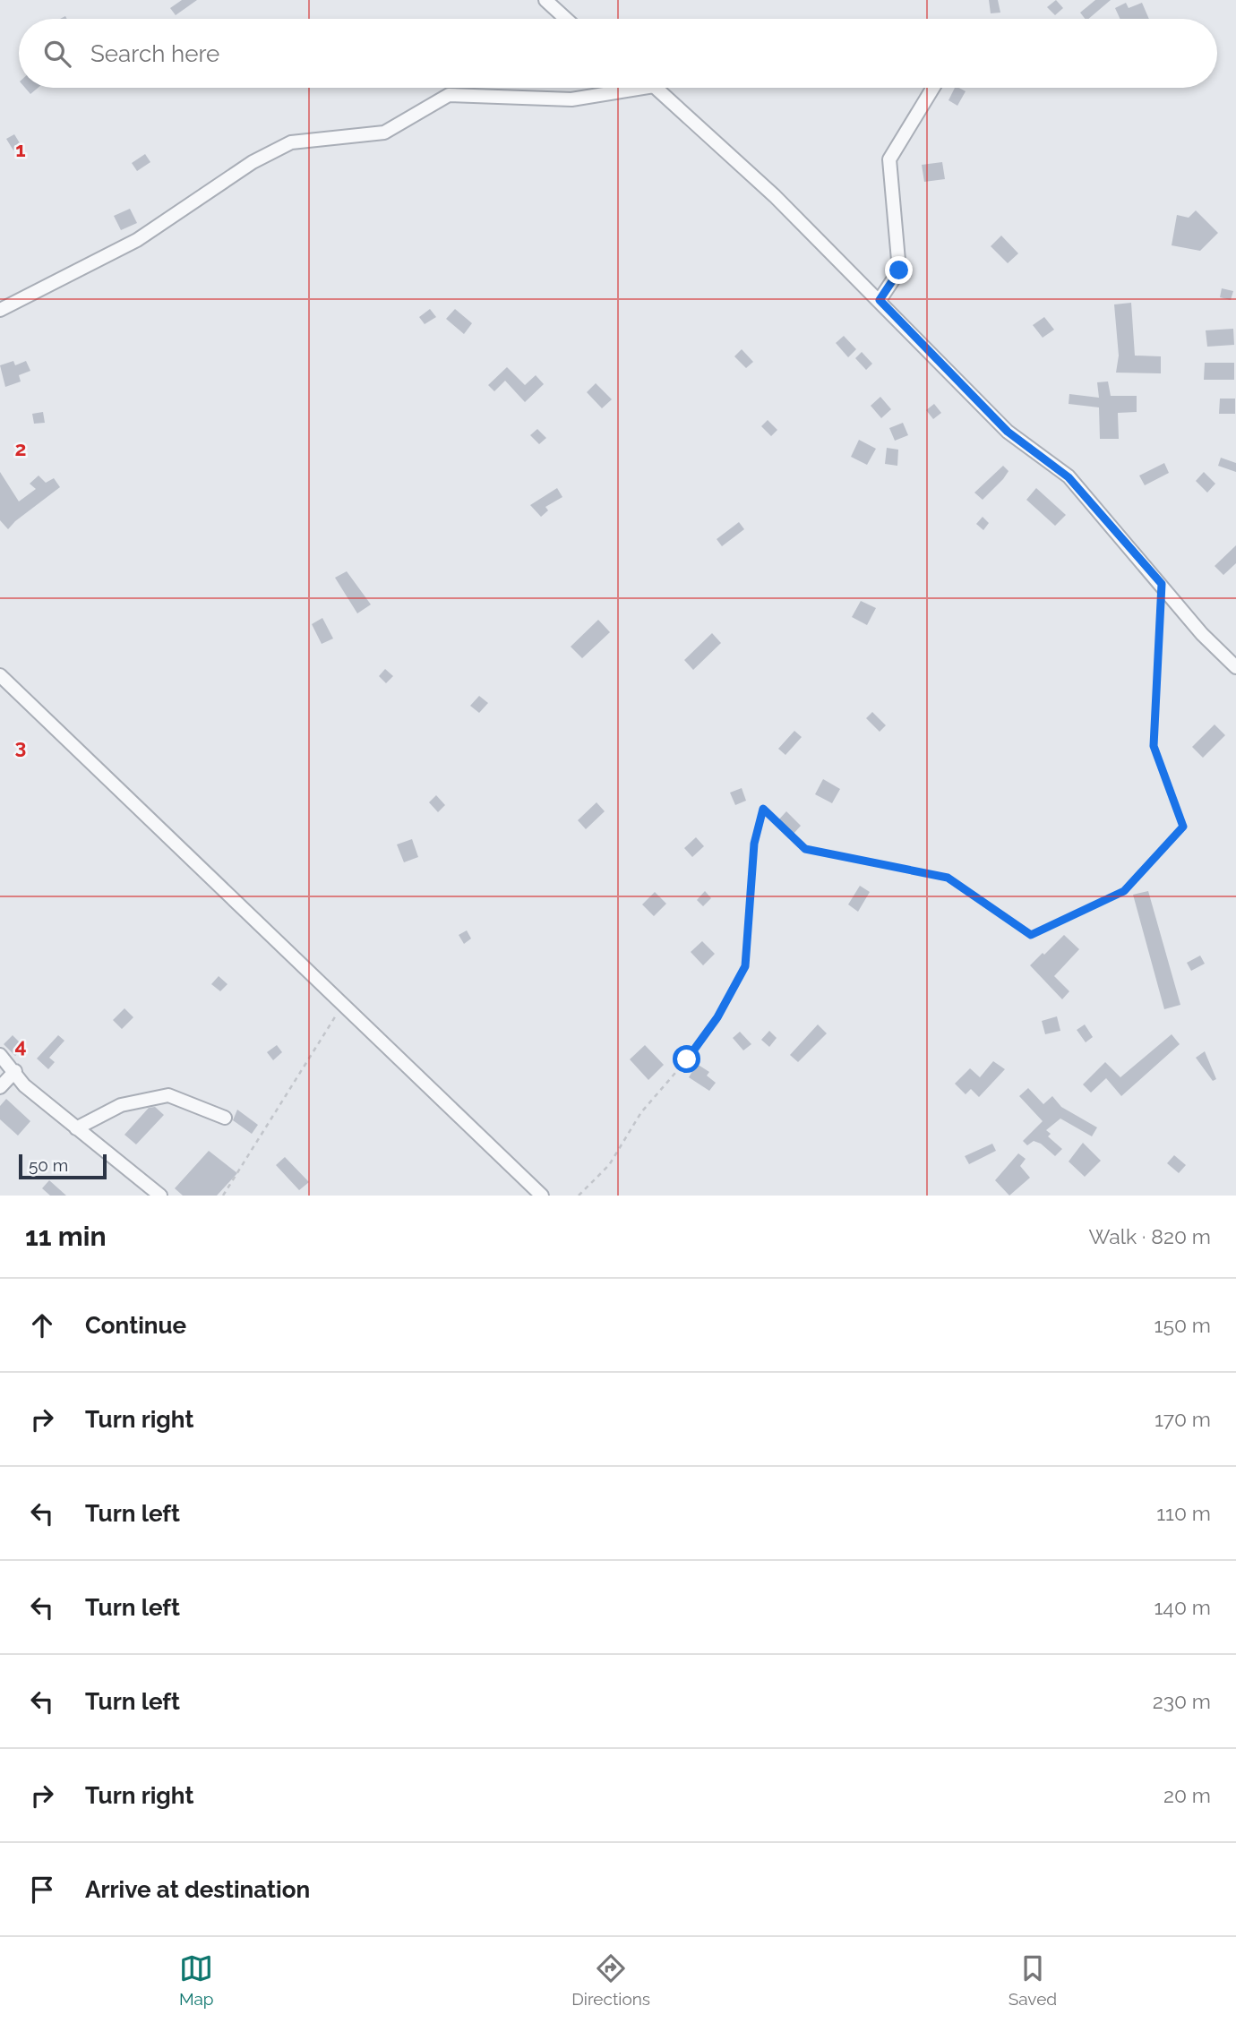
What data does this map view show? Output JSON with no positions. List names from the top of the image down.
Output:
{
  "scale_bar": "50 m",
  "page": {
    "search": "Search here",
    "scale": "50 m",
    "heading": ["11 min", "Walk · 820 m"],
    "list": [
      ["Continue", "150 m"],
      ["Turn right", "170 m"],
      ["Turn left", "110 m"],
      ["Turn left", "140 m"],
      ["Turn left", "230 m"],
      ["Turn right", "20 m"],
      "Arrive at destination"
    ],
    "nav": ["Map", "Directions", "Saved"]
  },
  "grid": {
    "rows": [
      "1",
      "2",
      "3",
      "4"
    ]
  }
}
